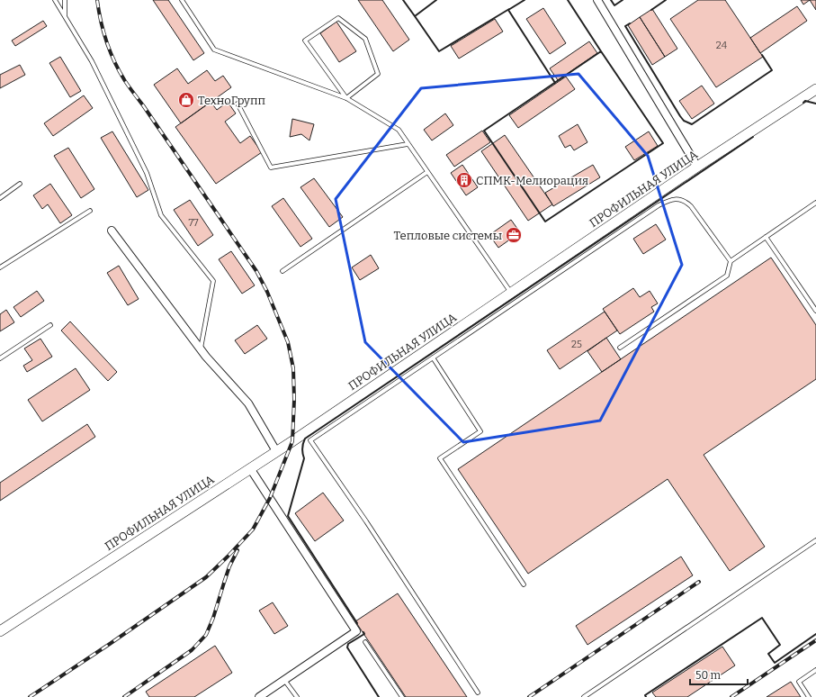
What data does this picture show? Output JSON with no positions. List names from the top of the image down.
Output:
{
  "streets": {
    "street": ["ПРОФИЛЬНАЯ УЛИЦА"]
  },
  "places": {
    "shop": ["ТехноГрупп"],
    "building": ["СПМК-Мелиорация"],
    "office": ["Тепловые системы"]
  },
  "house_numbers": ["24", "77", "25"],
  "scale_bar": "50 m"
}
